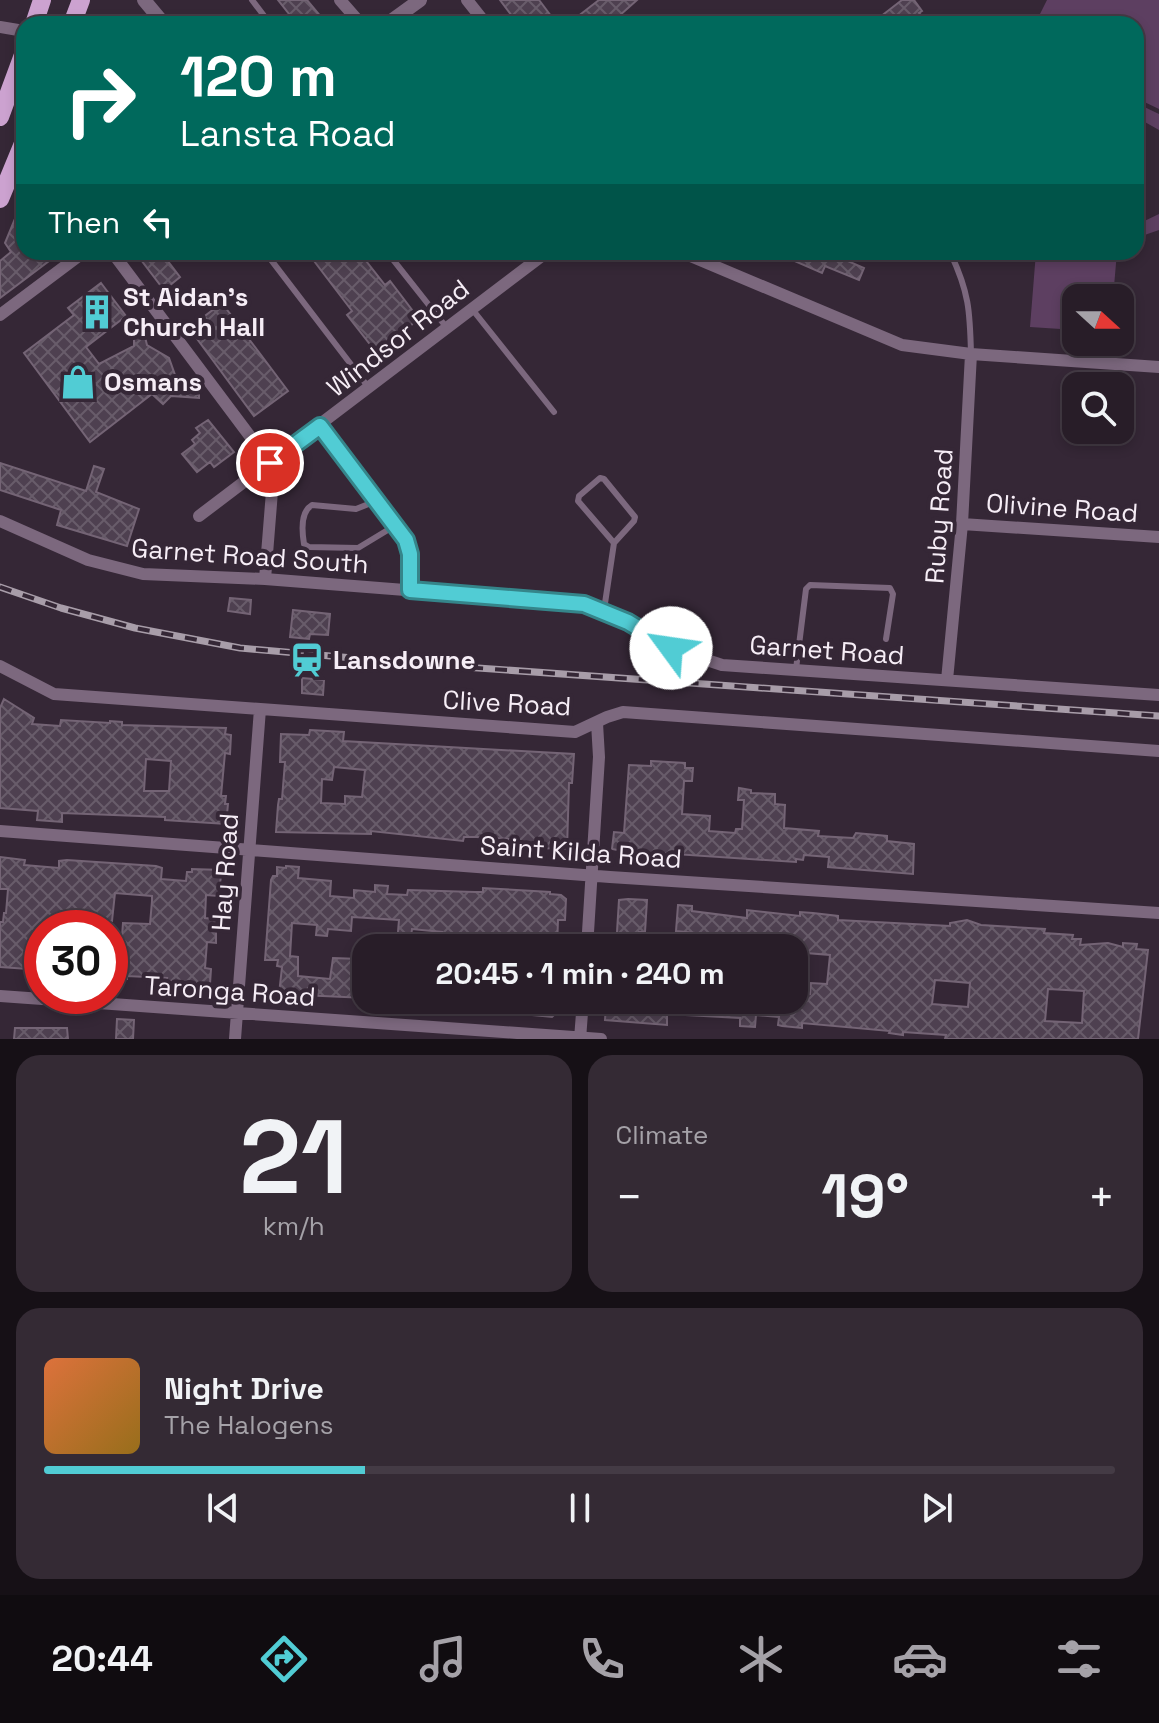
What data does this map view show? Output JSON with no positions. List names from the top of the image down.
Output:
{
  "streets": {
    "street": [
      "Windsor Road",
      "Olivine Road",
      "Ruby Road",
      "Garnet Road South",
      "Garnet Road",
      "Clive Road",
      "Saint Kilda Road",
      "Hay Road",
      "Taronga Road"
    ]
  },
  "crossings": [
    ["Olivine Road", "Ruby Road"],
    ["Ruby Road", "Garnet Road"],
    ["Garnet Road South", "Garnet Road"],
    ["Clive Road", "Hay Road"],
    ["Saint Kilda Road", "Hay Road"],
    ["Hay Road", "Taronga Road"]
  ],
  "places": {
    "building": ["St Aidan's Church Hall"],
    "shop": ["Osmans"],
    "station": ["Lansdowne"]
  },
  "north": "right",
  "page": {
    "turn": ["120 m", "Lansta Road"],
    "then": "Then",
    "limit": "30",
    "trip": "20:45 · 1 min · 240 m",
    "tile": [
      ["21", "km/h"],
      "Climate"
    ],
    "heat": ["−", "19°", "+"],
    "song": ["Night Drive", "The Halogens"],
    "tabs": "20:44"
  }
}
